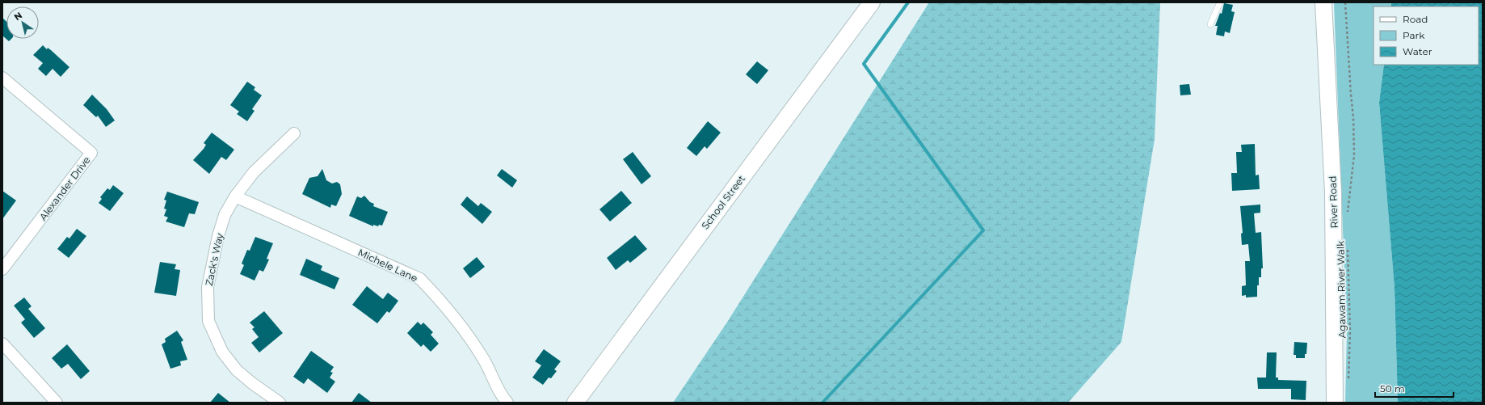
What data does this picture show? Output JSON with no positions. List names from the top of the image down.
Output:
{
  "streets": {
    "street": [
      "Alexander Drive",
      "School Street",
      "River Road",
      "Zack's Way",
      "Michele Lane"
    ],
    "path": ["Agawam River Walk"]
  },
  "crossings": [
    ["Zack's Way", "Michele Lane"]
  ],
  "legend": ["Road", "Park", "Water"],
  "scale_bar": "50 m",
  "north": "top left"
}
